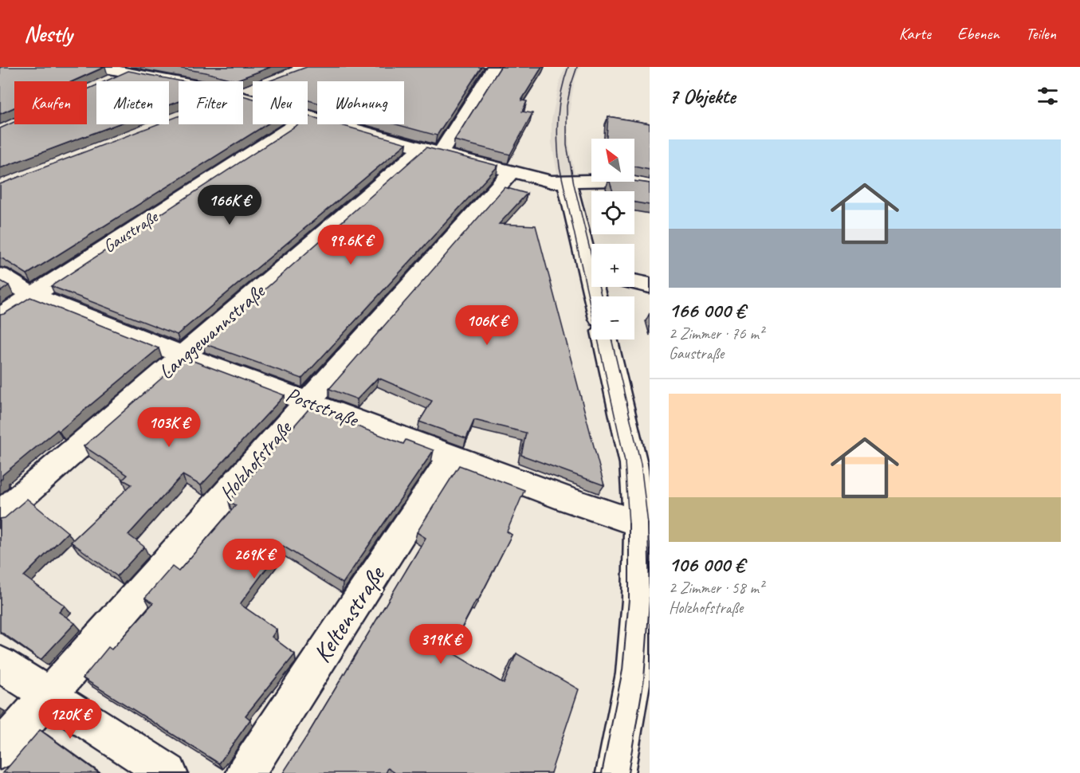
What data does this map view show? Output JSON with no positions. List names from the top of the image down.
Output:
{
  "streets": {
    "street": [
      "Gaustraße",
      "Langgewannstraße",
      "Poststraße",
      "Holzhofstraße",
      "Keltenstraße"
    ]
  },
  "crossings": [
    ["Gaustraße", "Poststraße"],
    ["Langgewannstraße", "Poststraße"],
    ["Poststraße", "Holzhofstraße"],
    ["Poststraße", "Keltenstraße"]
  ],
  "north": "top left",
  "page": {
    "header": "Nestly",
    "nav": ["Karte", "Ebenen", "Teilen"],
    "heading": "7 Objekte",
    "chip": [
      "Kaufen",
      "Mieten",
      "Filter",
      "Neu",
      "Wohnung"
    ],
    "list": [
      {
        "name": "166 000 €",
        "note": "2 Zimmer · 76 m² · Gaustraße"
      },
      {
        "name": "106 000 €",
        "note": "2 Zimmer · 58 m² · Holzhofstraße"
      }
    ],
    "map_buttons": ["+", "−"],
    "price": [
      "166K €",
      "99.6K €",
      "106K €",
      "103K €",
      "269K €",
      "319K €",
      "120K €"
    ]
  }
}
